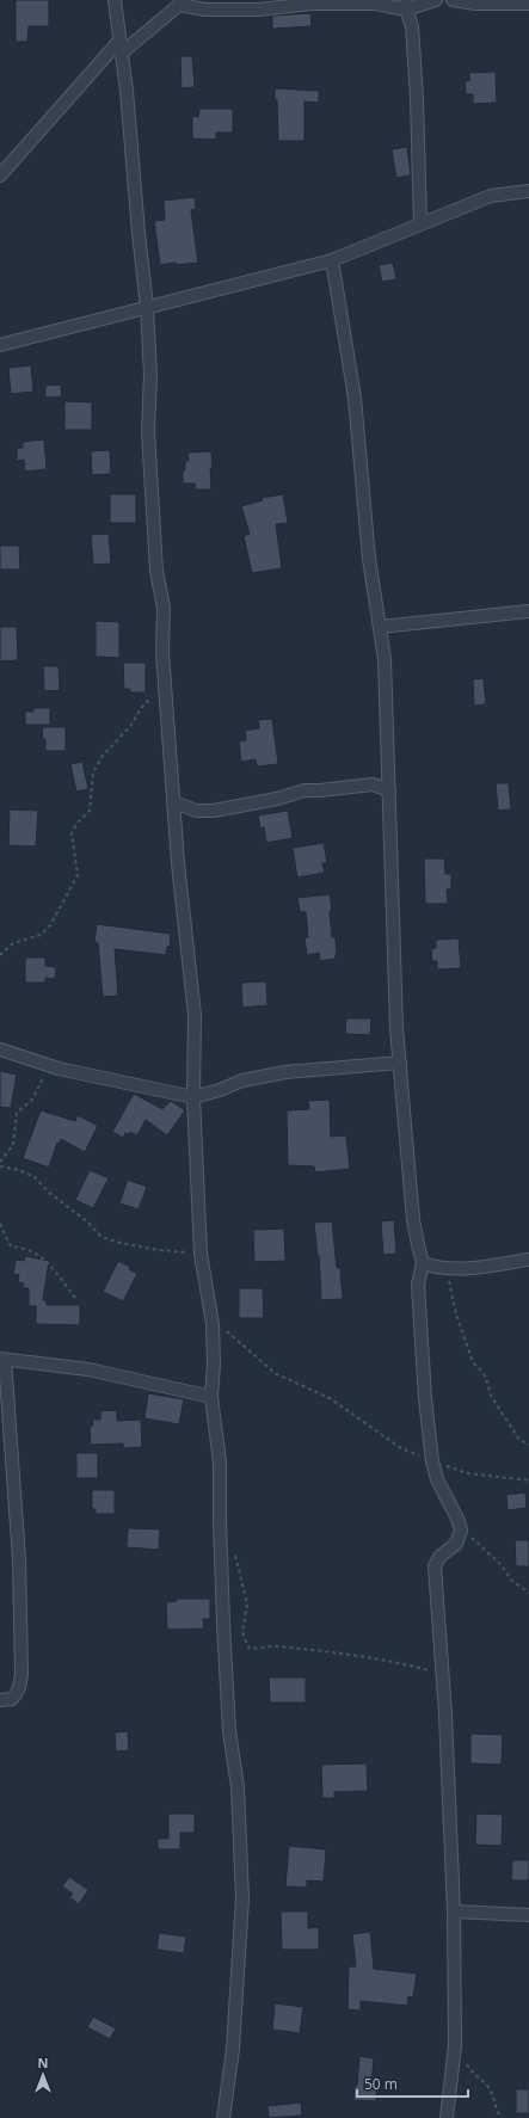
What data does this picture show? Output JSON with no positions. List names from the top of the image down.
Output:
{
  "scale_bar": "50 m",
  "north": "top"
}
